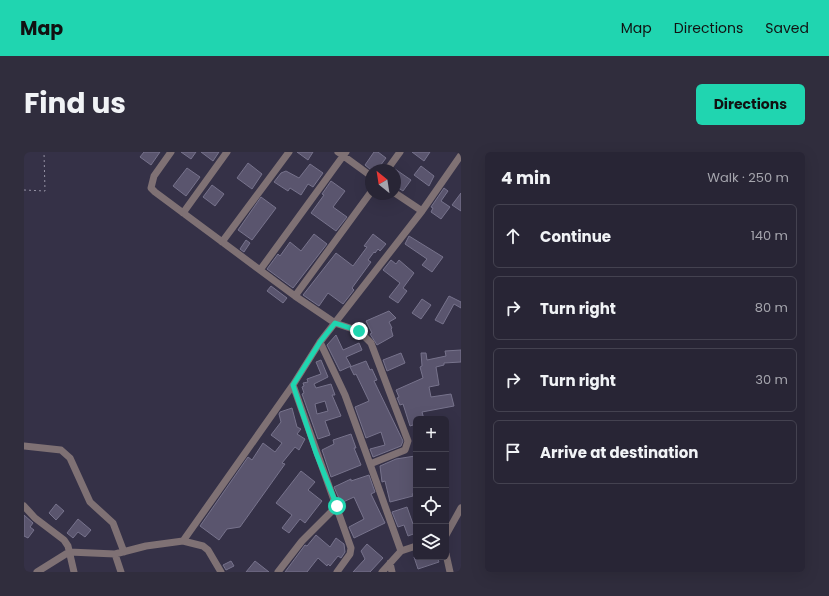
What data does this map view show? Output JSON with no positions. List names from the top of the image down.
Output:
{
  "north": "top left",
  "page": {
    "header": "Map",
    "nav": ["Map", "Directions", "Saved"],
    "title": "Find us",
    "buttons": "Directions",
    "heading": ["4 min", "Walk · 250 m"],
    "list": [
      ["Continue", "140 m"],
      ["Turn right", "80 m"],
      ["Turn right", "30 m"],
      "Arrive at destination"
    ],
    "map_buttons": ["+", "−"]
  }
}
